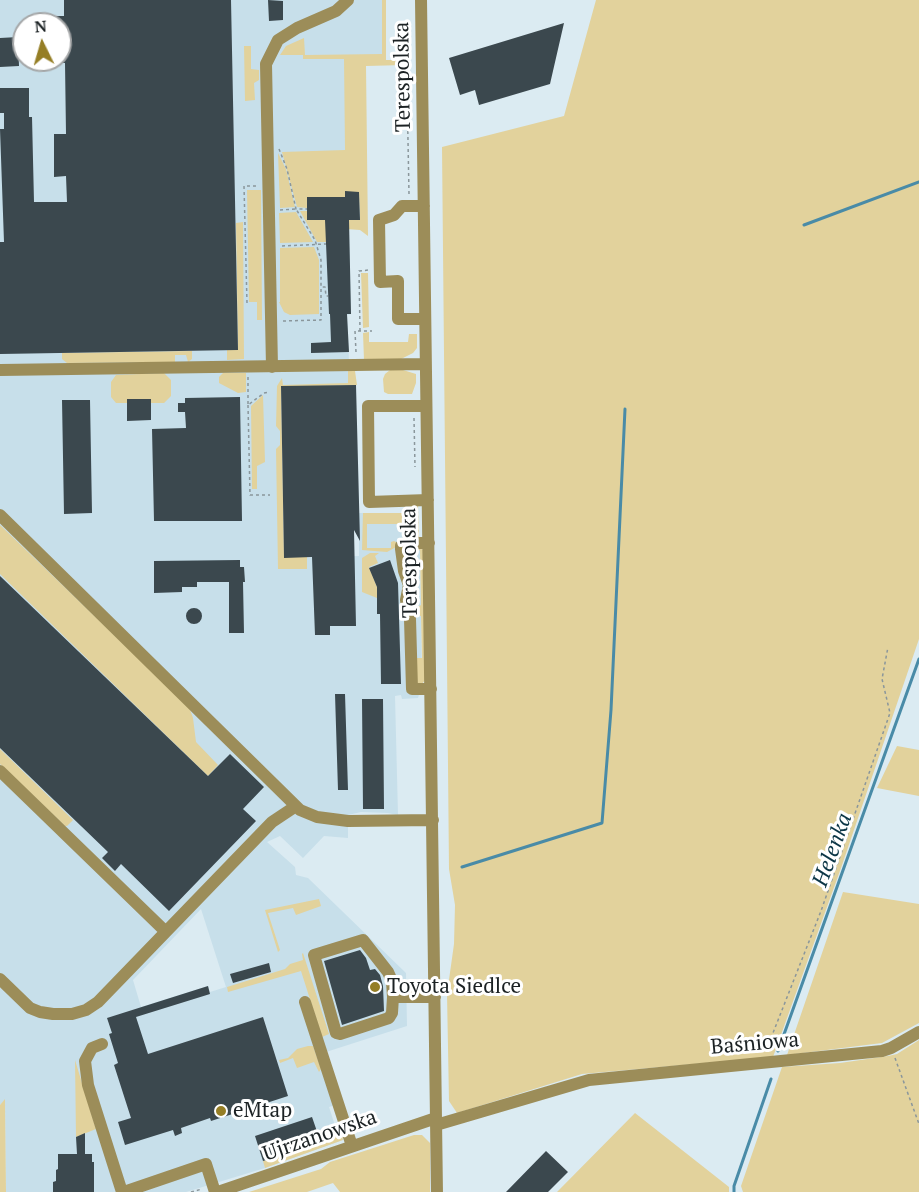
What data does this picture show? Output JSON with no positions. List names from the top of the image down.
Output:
{
  "streets": {
    "street": ["Terespolska", "Baśniowa", "Ujrzanowska"]
  },
  "crossings": [
    ["Terespolska", "Baśniowa"],
    ["Terespolska", "Ujrzanowska"],
    ["Baśniowa", "Ujrzanowska"]
  ],
  "water": ["Helenka"],
  "places": ["Toyota Siedlce", "eMtap"],
  "north": "top"
}
